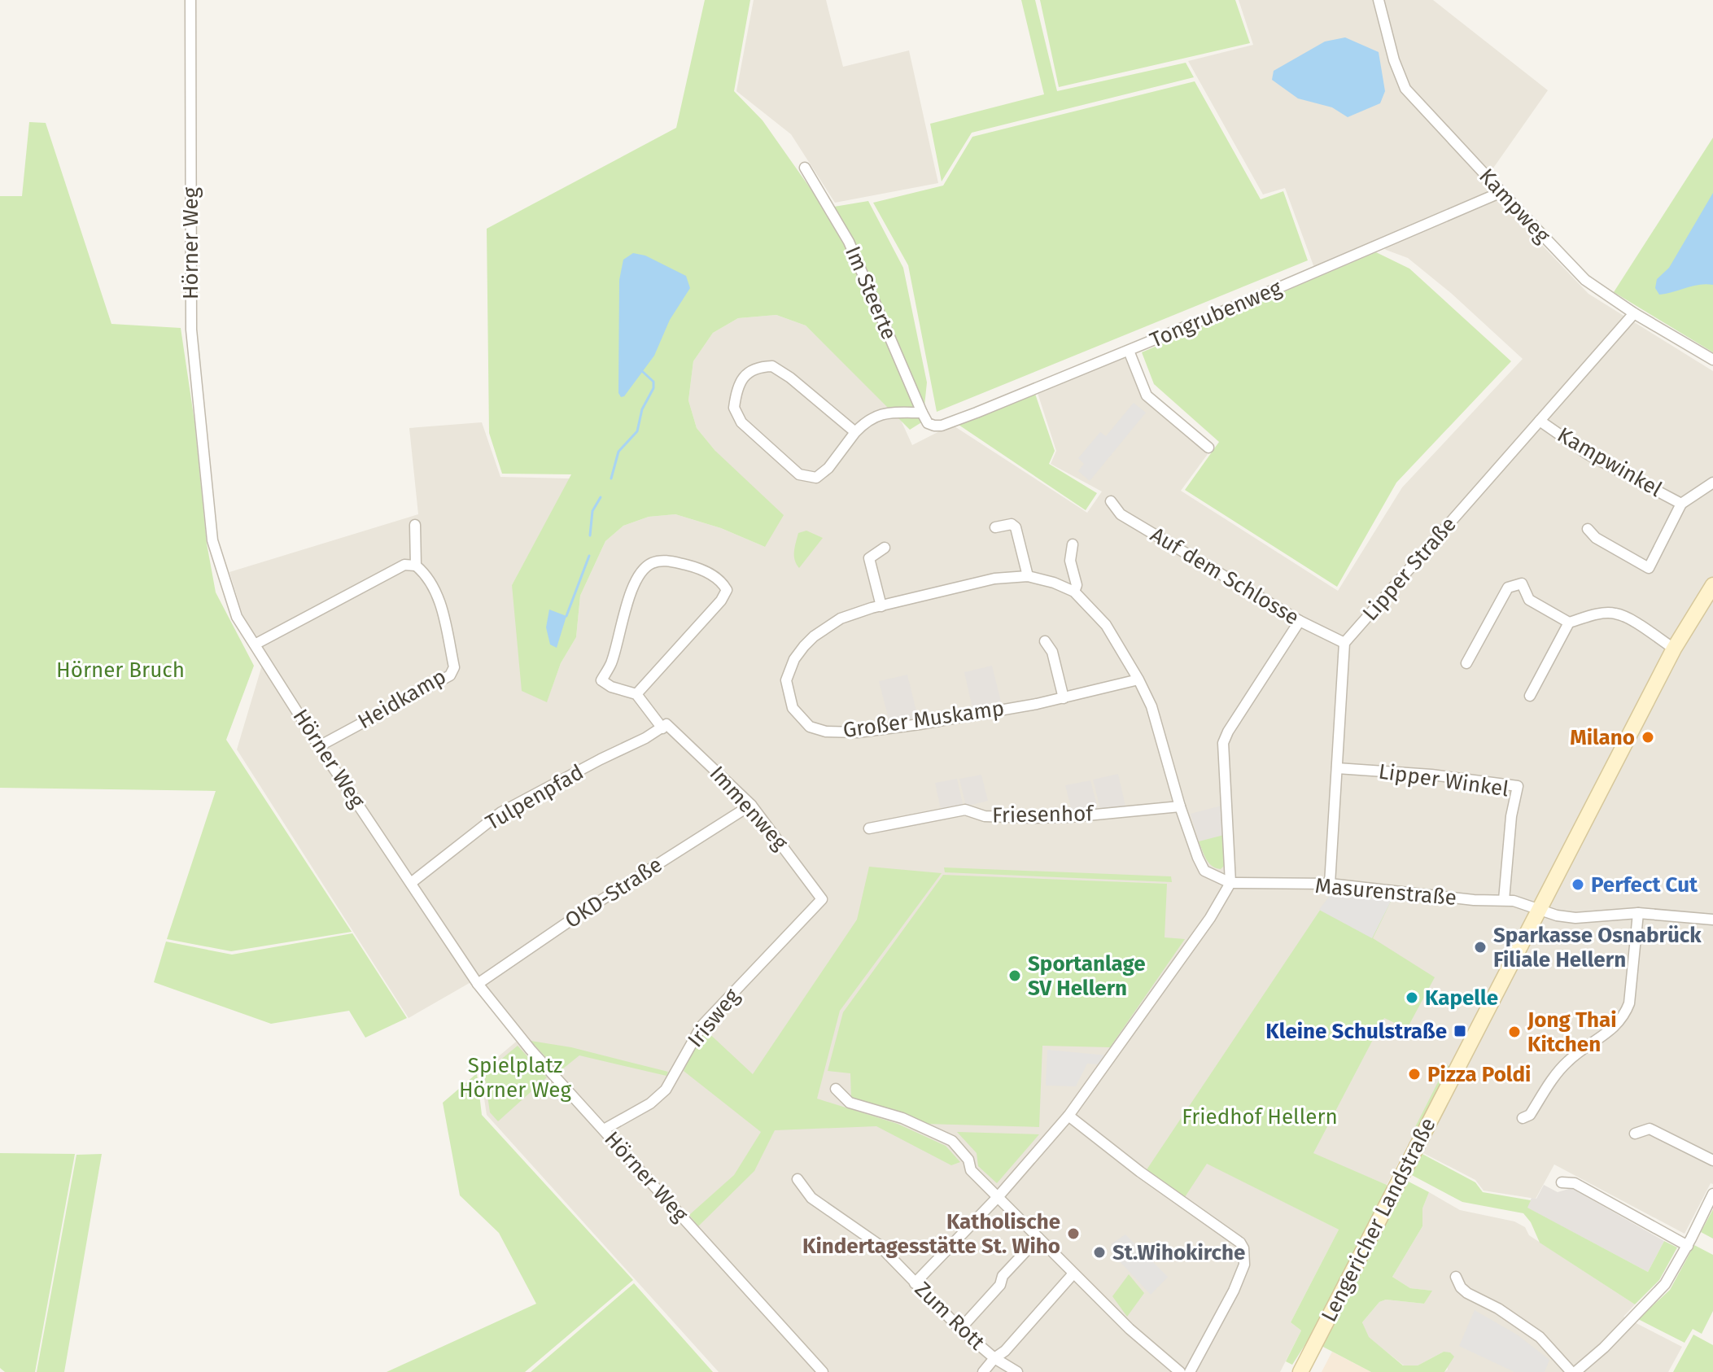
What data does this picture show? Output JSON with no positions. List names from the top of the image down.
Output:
{
  "streets": {
    "main road": ["Lengericher Landstraße"],
    "street": [
      "Kampweg",
      "Hörner Weg",
      "Im Steerte",
      "Tongrubenweg",
      "Kampwinkel",
      "Lipper Straße",
      "Auf dem Schlosse",
      "Heidkamp",
      "Großer Muskamp",
      "Lipper Winkel",
      "Tulpenpfad",
      "Immenweg",
      "Friesenhof",
      "Masurenstraße",
      "OKD-Straße",
      "Irisweg",
      "Zum Rott"
    ]
  },
  "crossings": [
    ["Kampweg", "Tongrubenweg"],
    ["Kampweg", "Lipper Straße"],
    ["Hörner Weg", "Heidkamp"],
    ["Hörner Weg", "Tulpenpfad"],
    ["Hörner Weg", "OKD-Straße"],
    ["Hörner Weg", "Irisweg"],
    ["Im Steerte", "Tongrubenweg"],
    ["Kampwinkel", "Lipper Straße"],
    ["Lipper Straße", "Auf dem Schlosse"],
    ["Großer Muskamp", "Friesenhof"],
    ["Großer Muskamp", "Masurenstraße"],
    ["Lipper Winkel", "Masurenstraße"],
    ["Tulpenpfad", "Immenweg"],
    ["Immenweg", "OKD-Straße"],
    ["Immenweg", "Irisweg"],
    ["Masurenstraße", "Lengericher Landstraße"]
  ],
  "parks": ["Hörner Bruch", "Spielplatz Hörner Weg", "Friedhof Hellern"],
  "places": {
    "other": [
      "Milano",
      "Perfect Cut",
      "Sparkasse Osnabrück Filiale Hellern",
      "Sportanlage SV Hellern",
      "Kapelle",
      "Jong Thai Kitchen",
      "Pizza Poldi",
      "Katholische Kindertagesstätte St. Wiho",
      "St.Wihokirche"
    ],
    "transit": ["Kleine Schulstraße"]
  }
}
